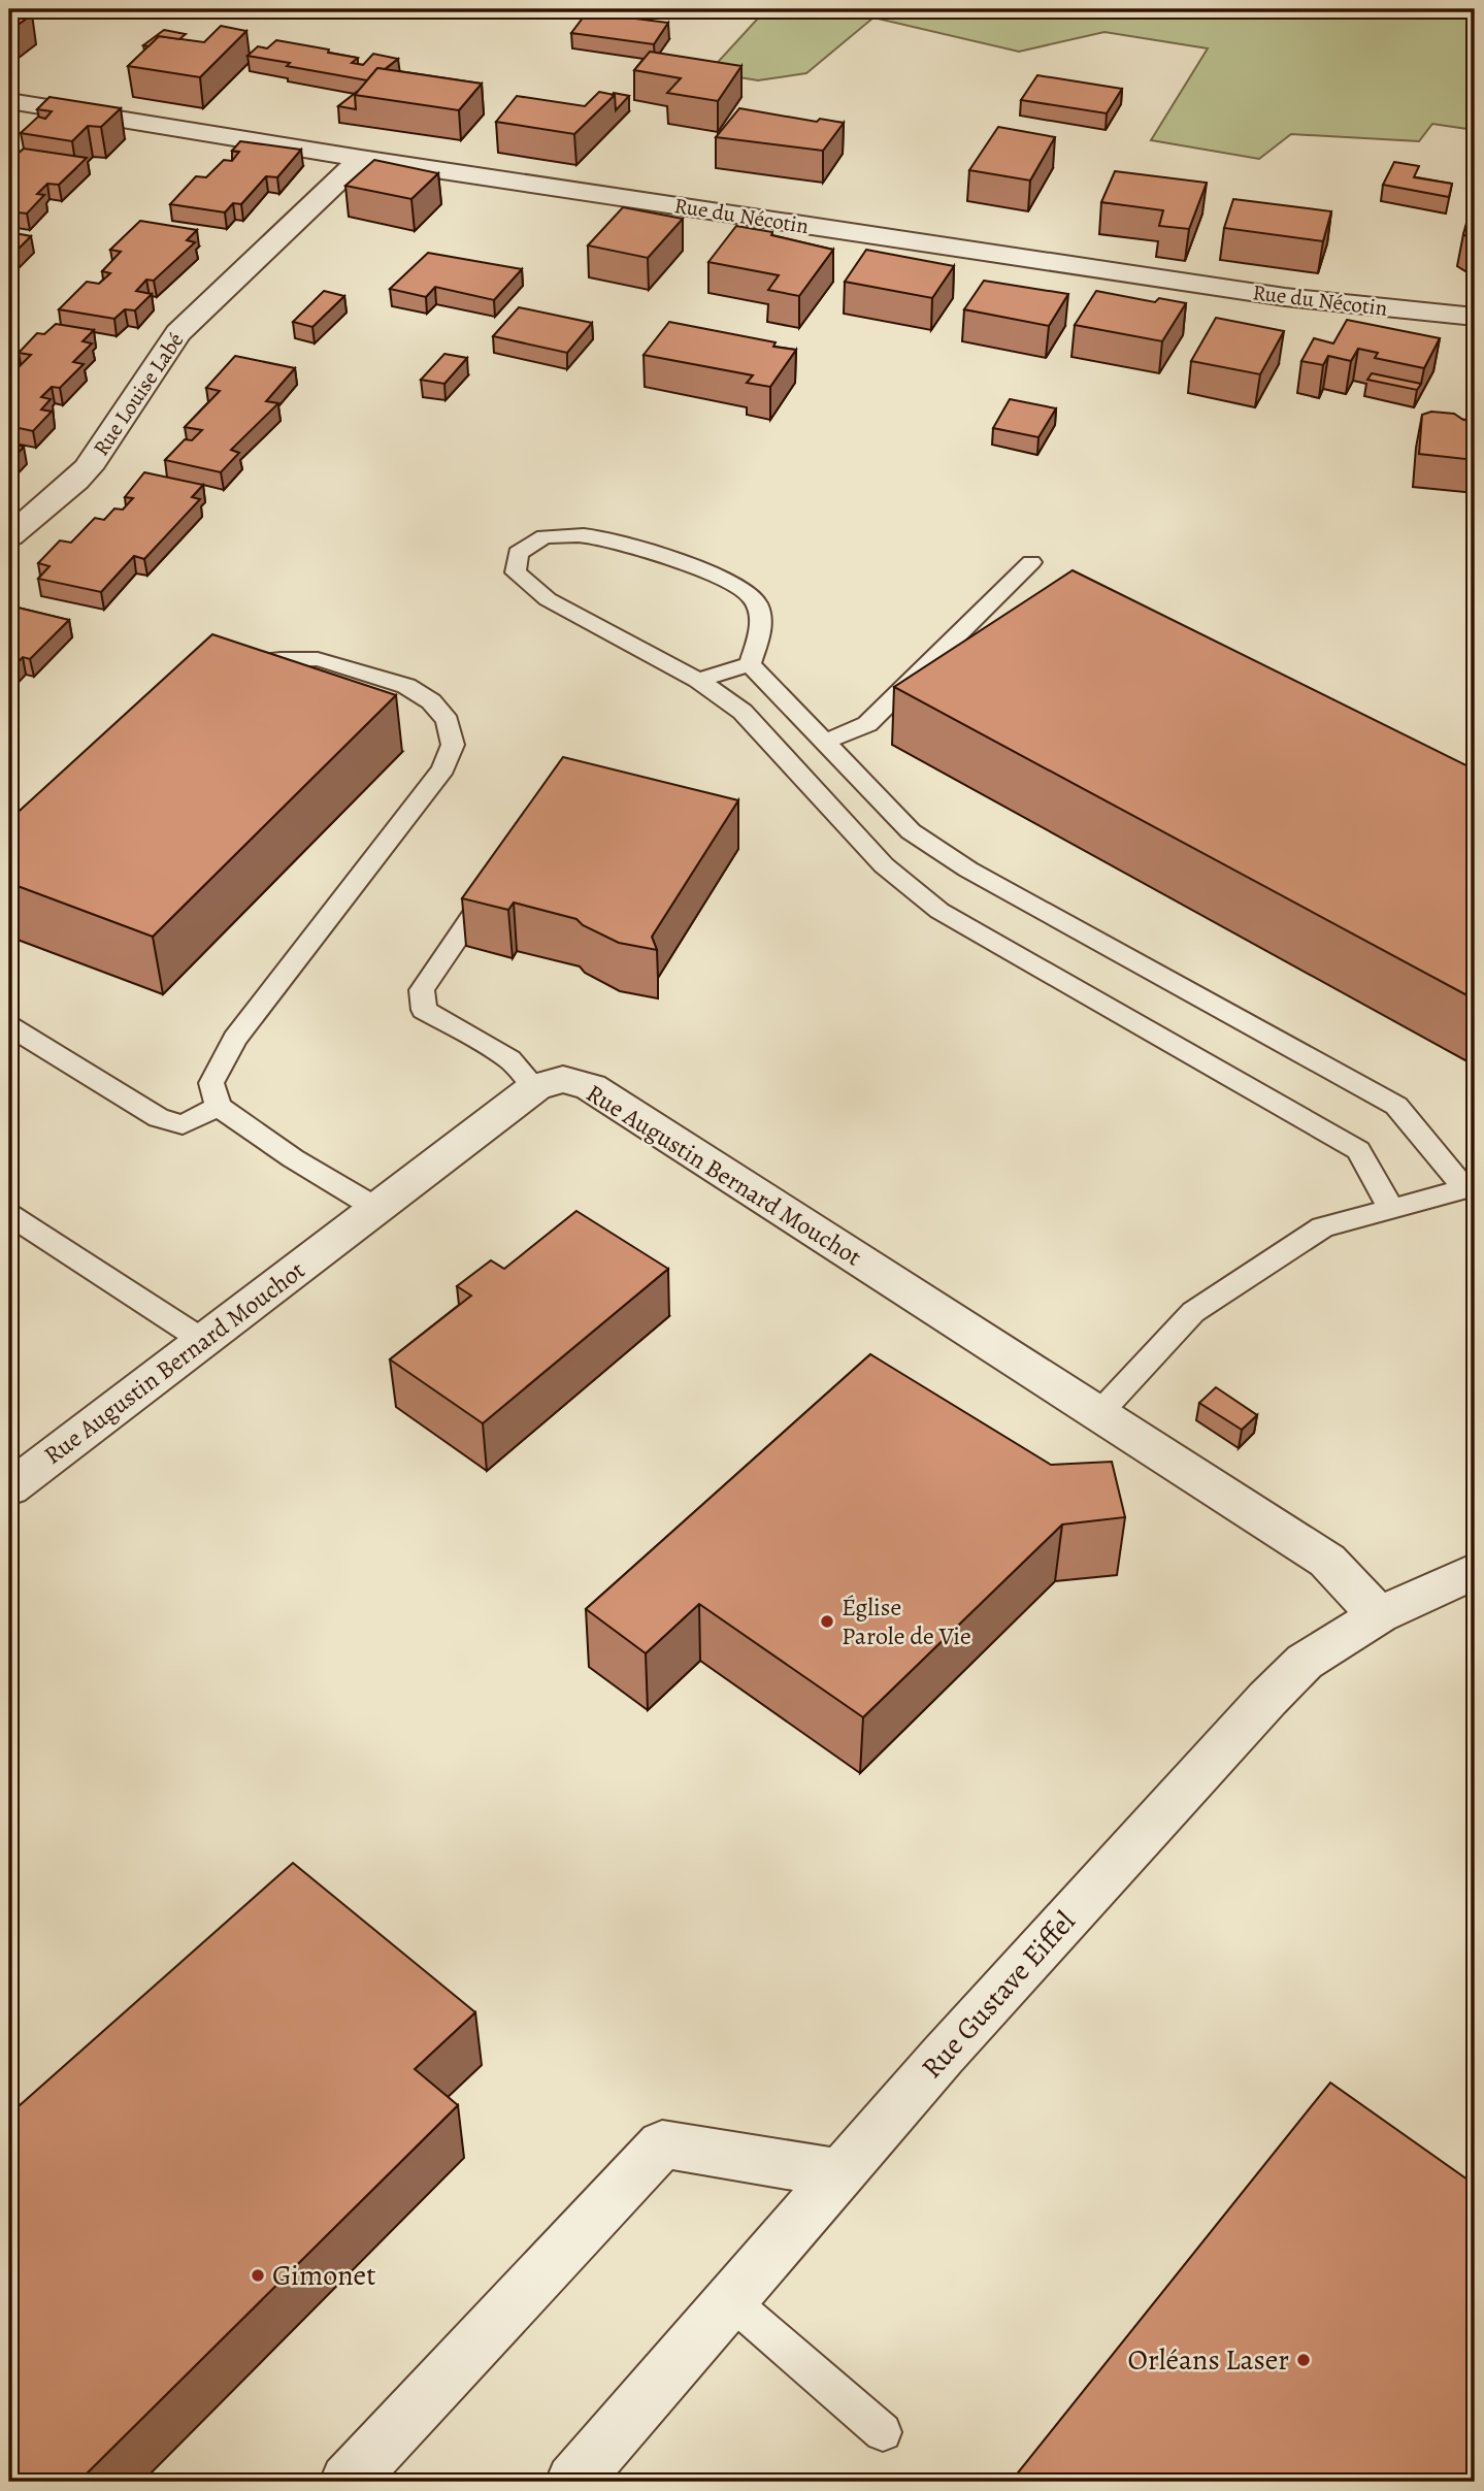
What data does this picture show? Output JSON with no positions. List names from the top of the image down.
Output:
{
  "streets": {
    "street": [
      "Rue du Nécotin",
      "Rue Louise Labé",
      "Rue Augustin Bernard Mouchot",
      "Rue Gustave Eiffel"
    ]
  },
  "crossings": [
    ["Rue du Nécotin", "Rue Louise Labé"],
    ["Rue Augustin Bernard Mouchot", "Rue Gustave Eiffel"]
  ],
  "places": ["Église Parole de Vie", "Gimonet", "Orléans Laser"]
}
